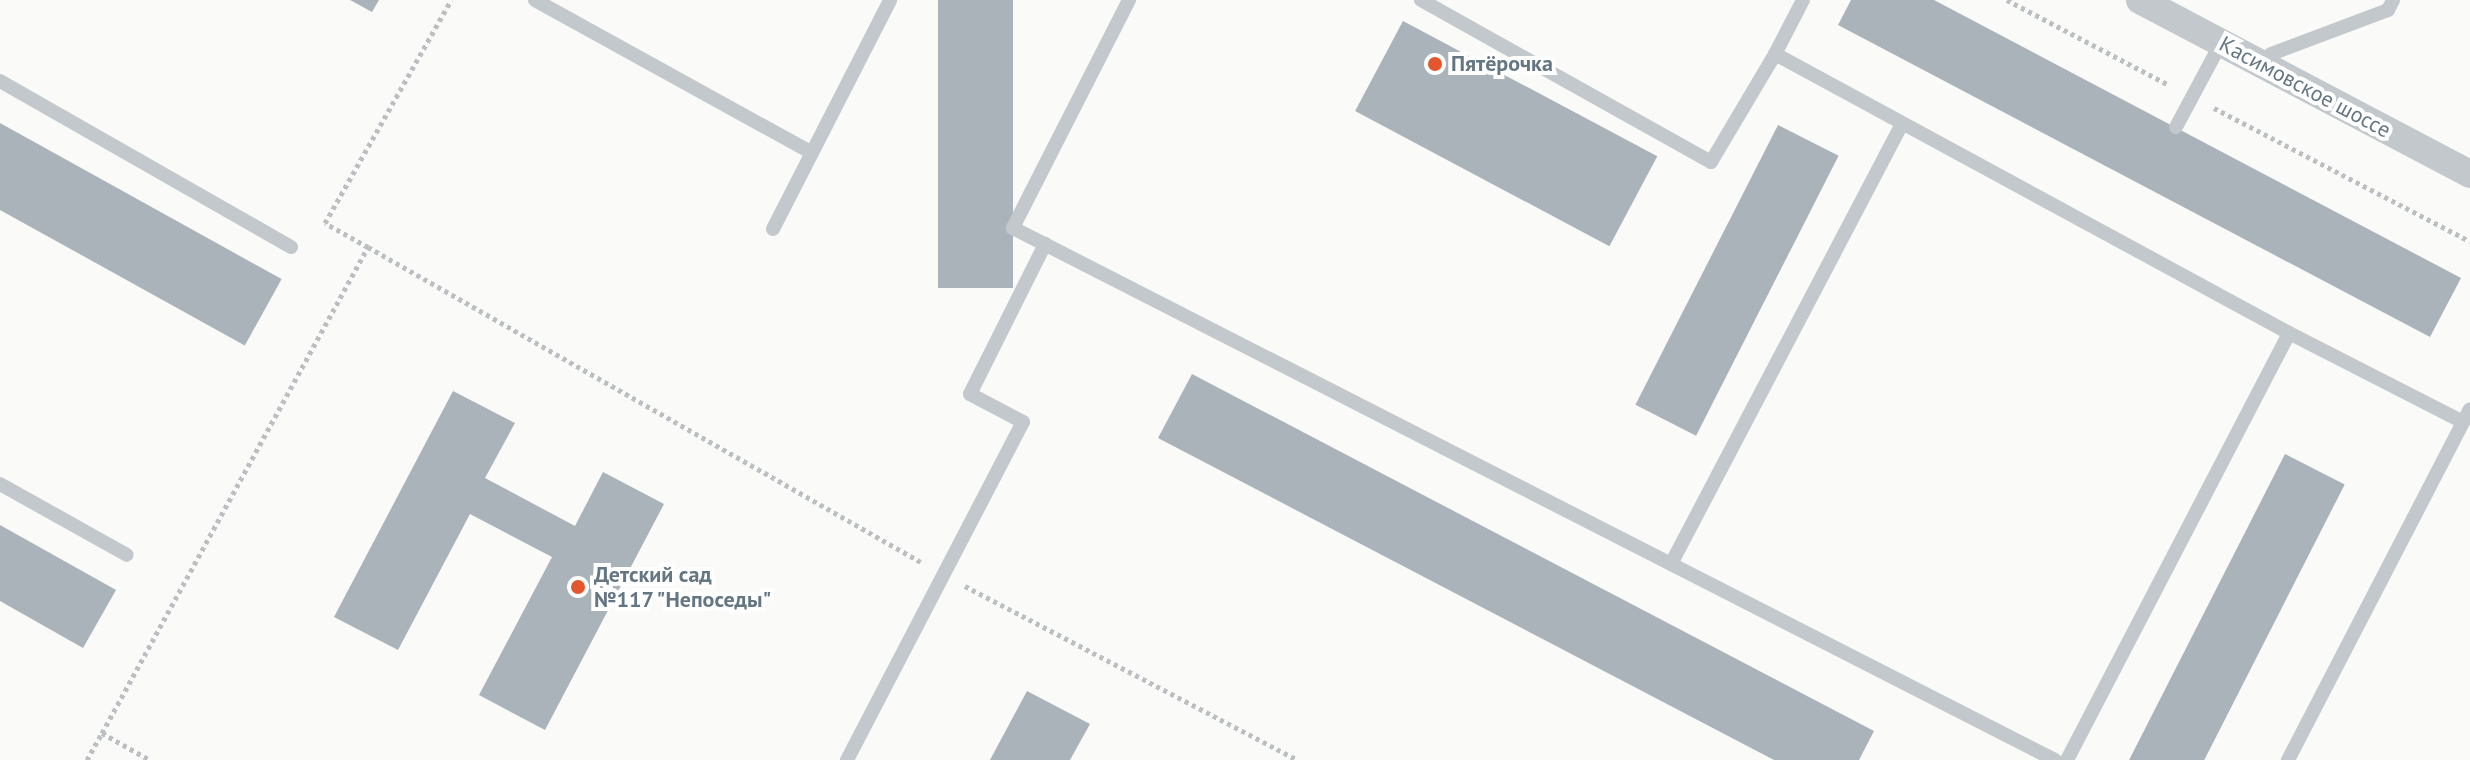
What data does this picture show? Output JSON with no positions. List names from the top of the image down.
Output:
{
  "streets": {
    "street": ["Касимовское шоссе"]
  },
  "places": ["Пятёрочка", "Детский сад №117 \"Непоседы\""]
}
